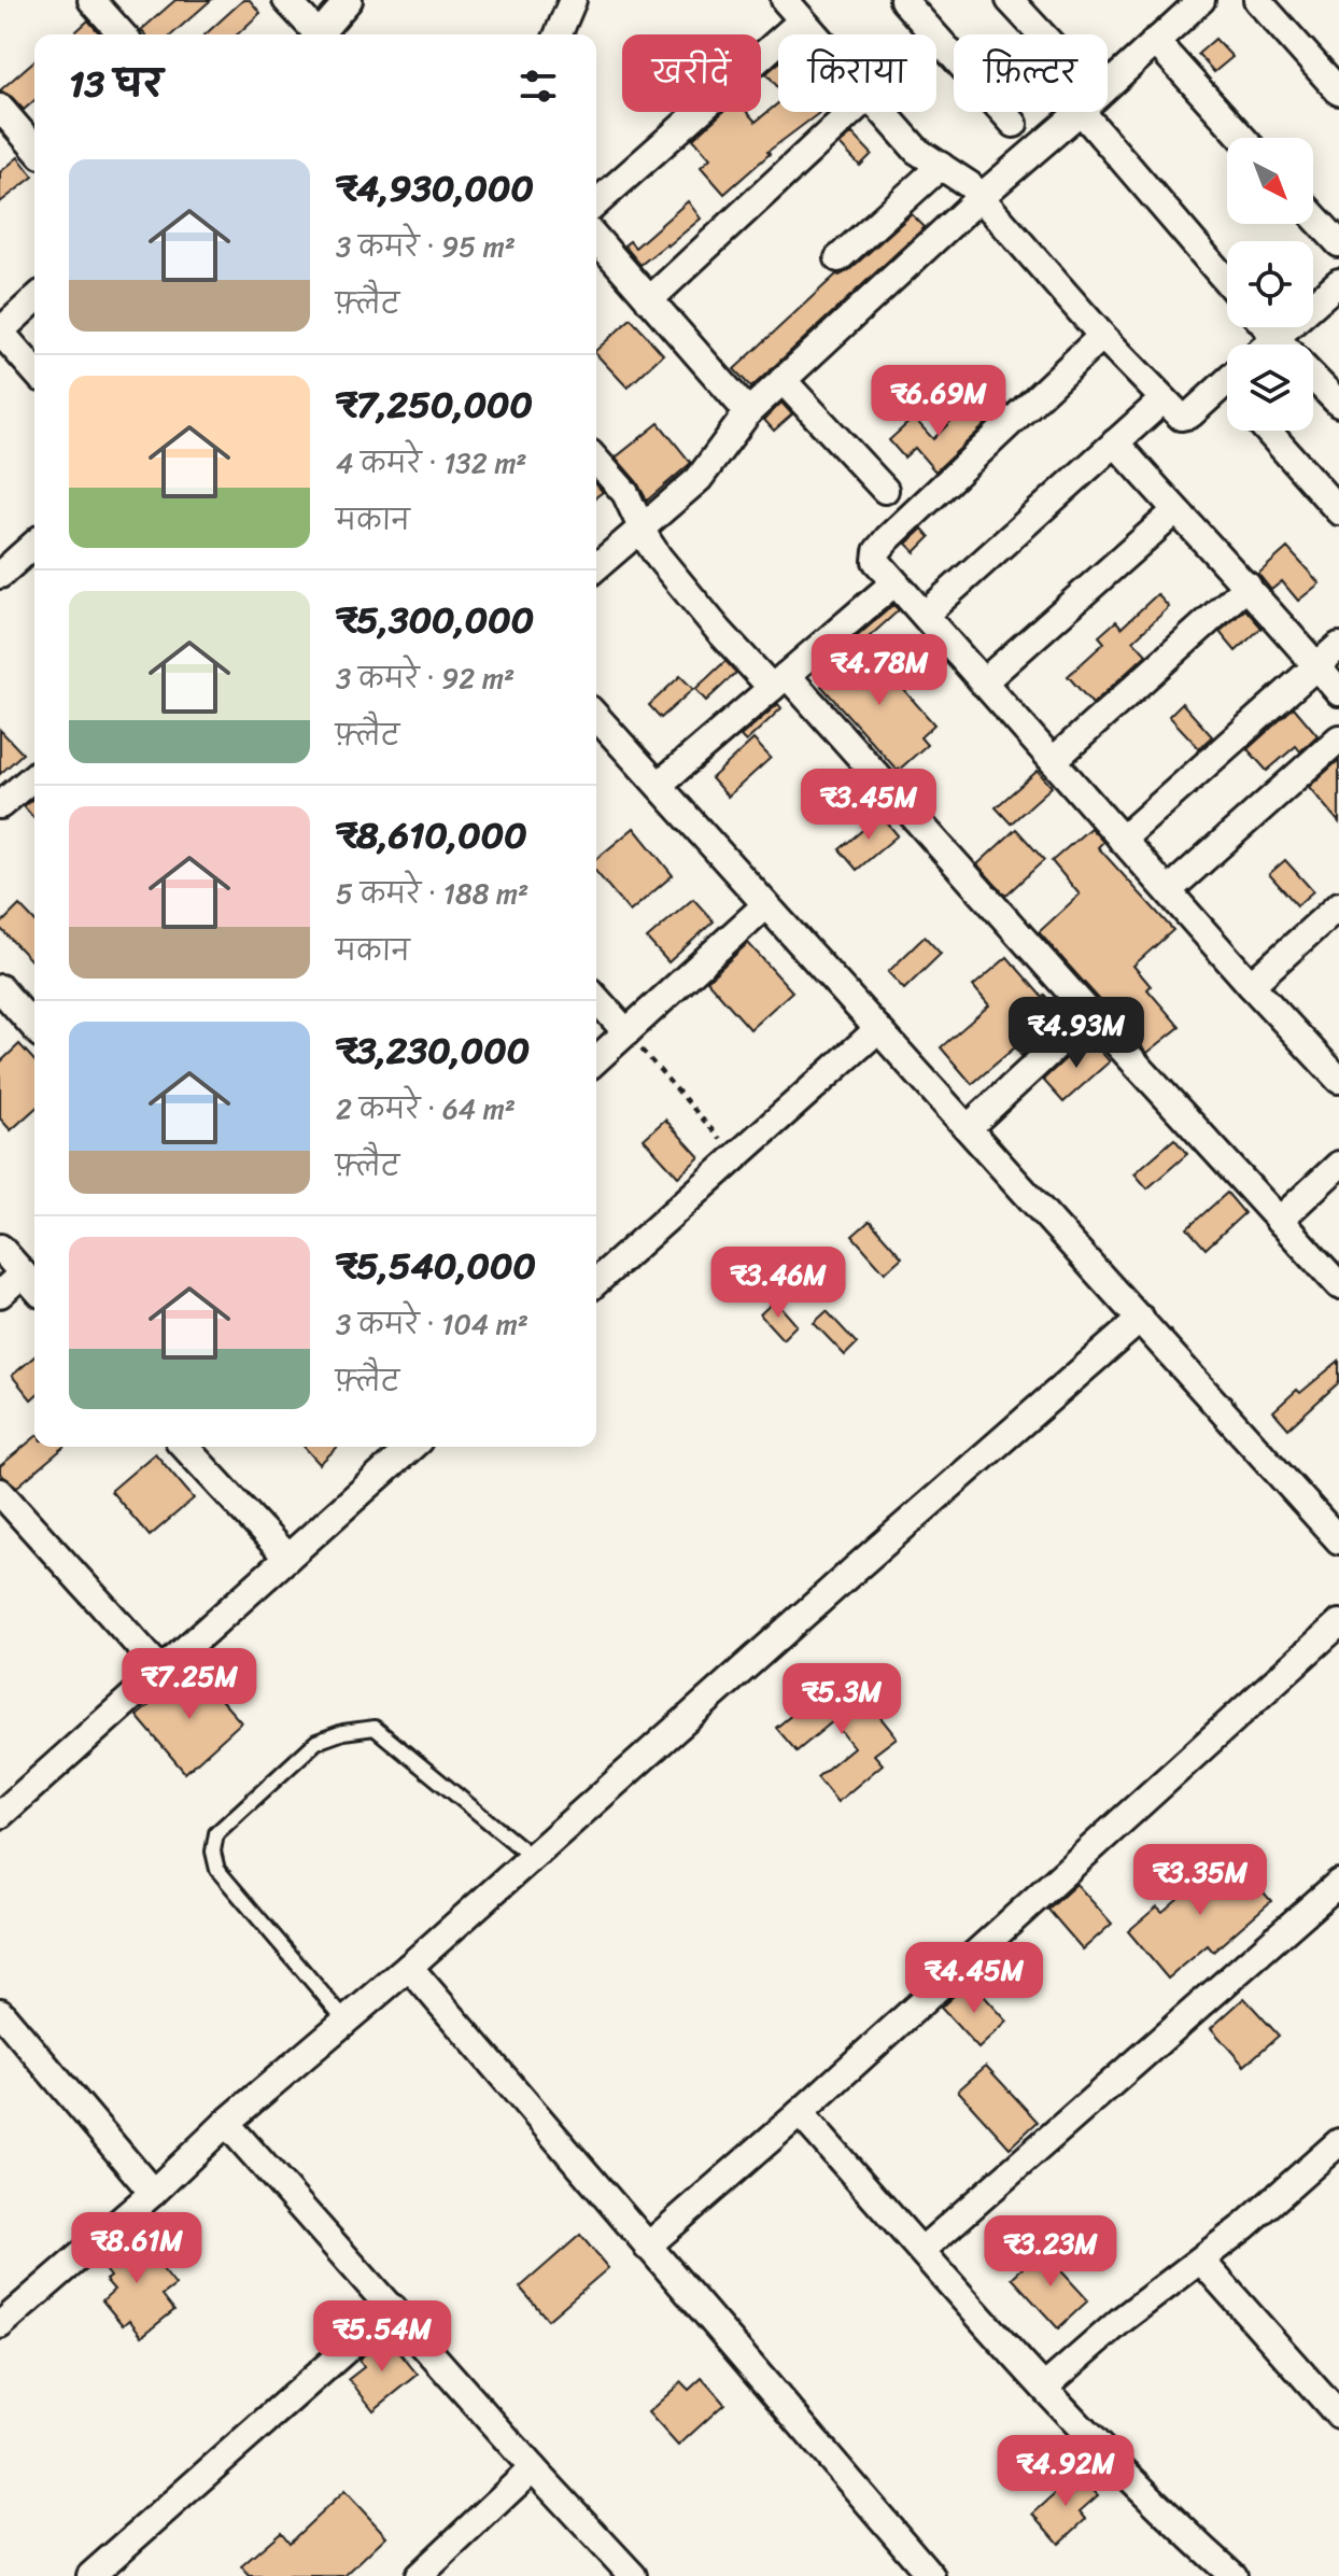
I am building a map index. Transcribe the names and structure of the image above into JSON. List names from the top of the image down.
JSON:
{
  "north": "bottom right",
  "page": {
    "chip": ["खरीदें", "किराया", "फ़िल्टर"],
    "heading": "13 घर",
    "list": [
      {
        "name": "₹4,930,000",
        "note": "3 कमरे · 95 m² · फ़्लैट"
      },
      {
        "name": "₹7,250,000",
        "note": "4 कमरे · 132 m² · मकान"
      },
      {
        "name": "₹5,300,000",
        "note": "3 कमरे · 92 m² · फ़्लैट"
      },
      {
        "name": "₹8,610,000",
        "note": "5 कमरे · 188 m² · मकान"
      },
      {
        "name": "₹3,230,000",
        "note": "2 कमरे · 64 m² · फ़्लैट"
      },
      {
        "name": "₹5,540,000",
        "note": "3 कमरे · 104 m² · फ़्लैट"
      }
    ],
    "price": [
      "₹6.69M",
      "₹4.78M",
      "₹3.45M",
      "₹4.93M",
      "₹3.46M",
      "₹7.25M",
      "₹5.3M",
      "₹3.35M",
      "₹4.45M",
      "₹8.61M",
      "₹3.23M",
      "₹5.54M",
      "₹4.92M"
    ]
  }
}
